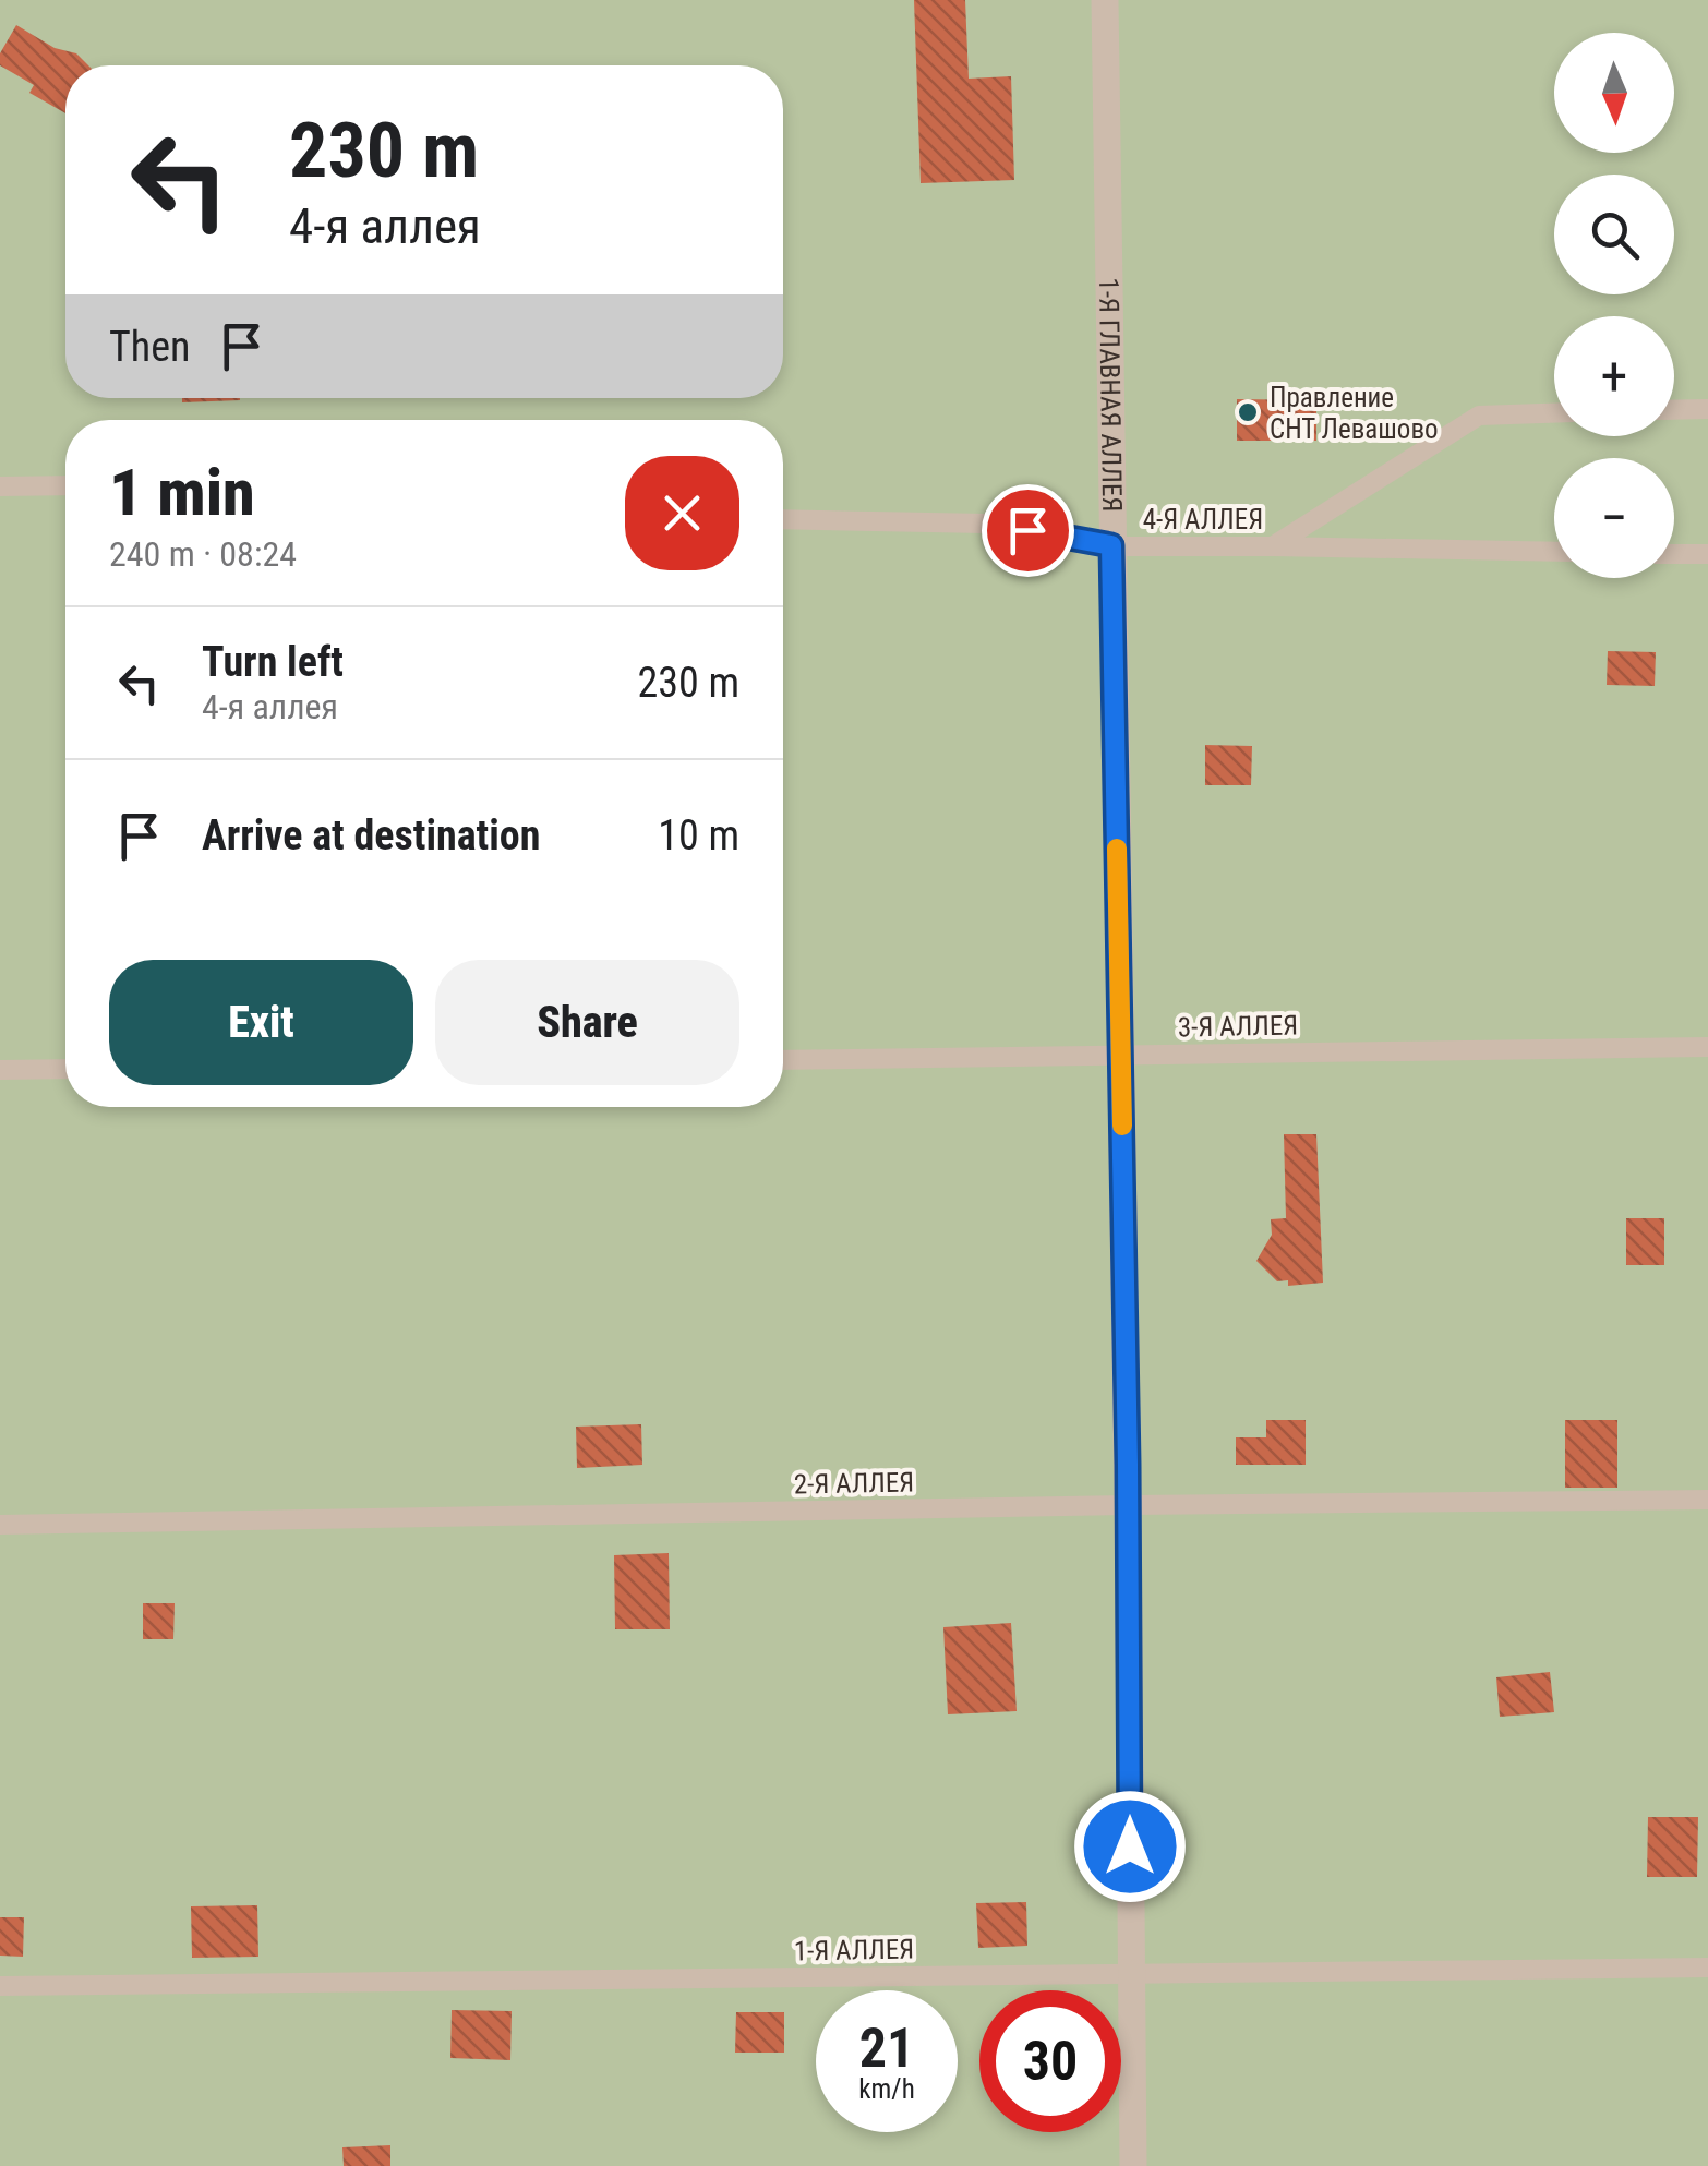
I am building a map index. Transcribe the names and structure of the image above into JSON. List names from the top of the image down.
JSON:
{
  "streets": {
    "street": ["1-Я ГЛАВНАЯ АЛЛЕЯ"],
    "lane": [
      "4-Я АЛЛЕЯ",
      "3-Я АЛЛЕЯ",
      "2-Я АЛЛЕЯ",
      "1-Я АЛЛЕЯ"
    ]
  },
  "crossings": [
    ["1-Я ГЛАВНАЯ АЛЛЕЯ", "4-Я АЛЛЕЯ"],
    ["1-Я ГЛАВНАЯ АЛЛЕЯ", "3-Я АЛЛЕЯ"],
    ["1-Я ГЛАВНАЯ АЛЛЕЯ", "2-Я АЛЛЕЯ"],
    ["1-Я ГЛАВНАЯ АЛЛЕЯ", "1-Я АЛЛЕЯ"]
  ],
  "places": ["Правление СНТ Левашово"],
  "north": "bottom",
  "page": {
    "map_buttons": ["+", "−"],
    "turn": ["230 m", "4-я аллея"],
    "then": "Then",
    "heading": ["1 min", "240 m · 08:24"],
    "list": [
      {
        "name": "Turn left",
        "note": "4-я аллея",
        "value": "230 m"
      },
      {
        "name": "Arrive at destination",
        "value": "10 m"
      }
    ],
    "buttons": ["Exit", "Share"],
    "speed": "21 km/h",
    "limit": "30"
  }
}
